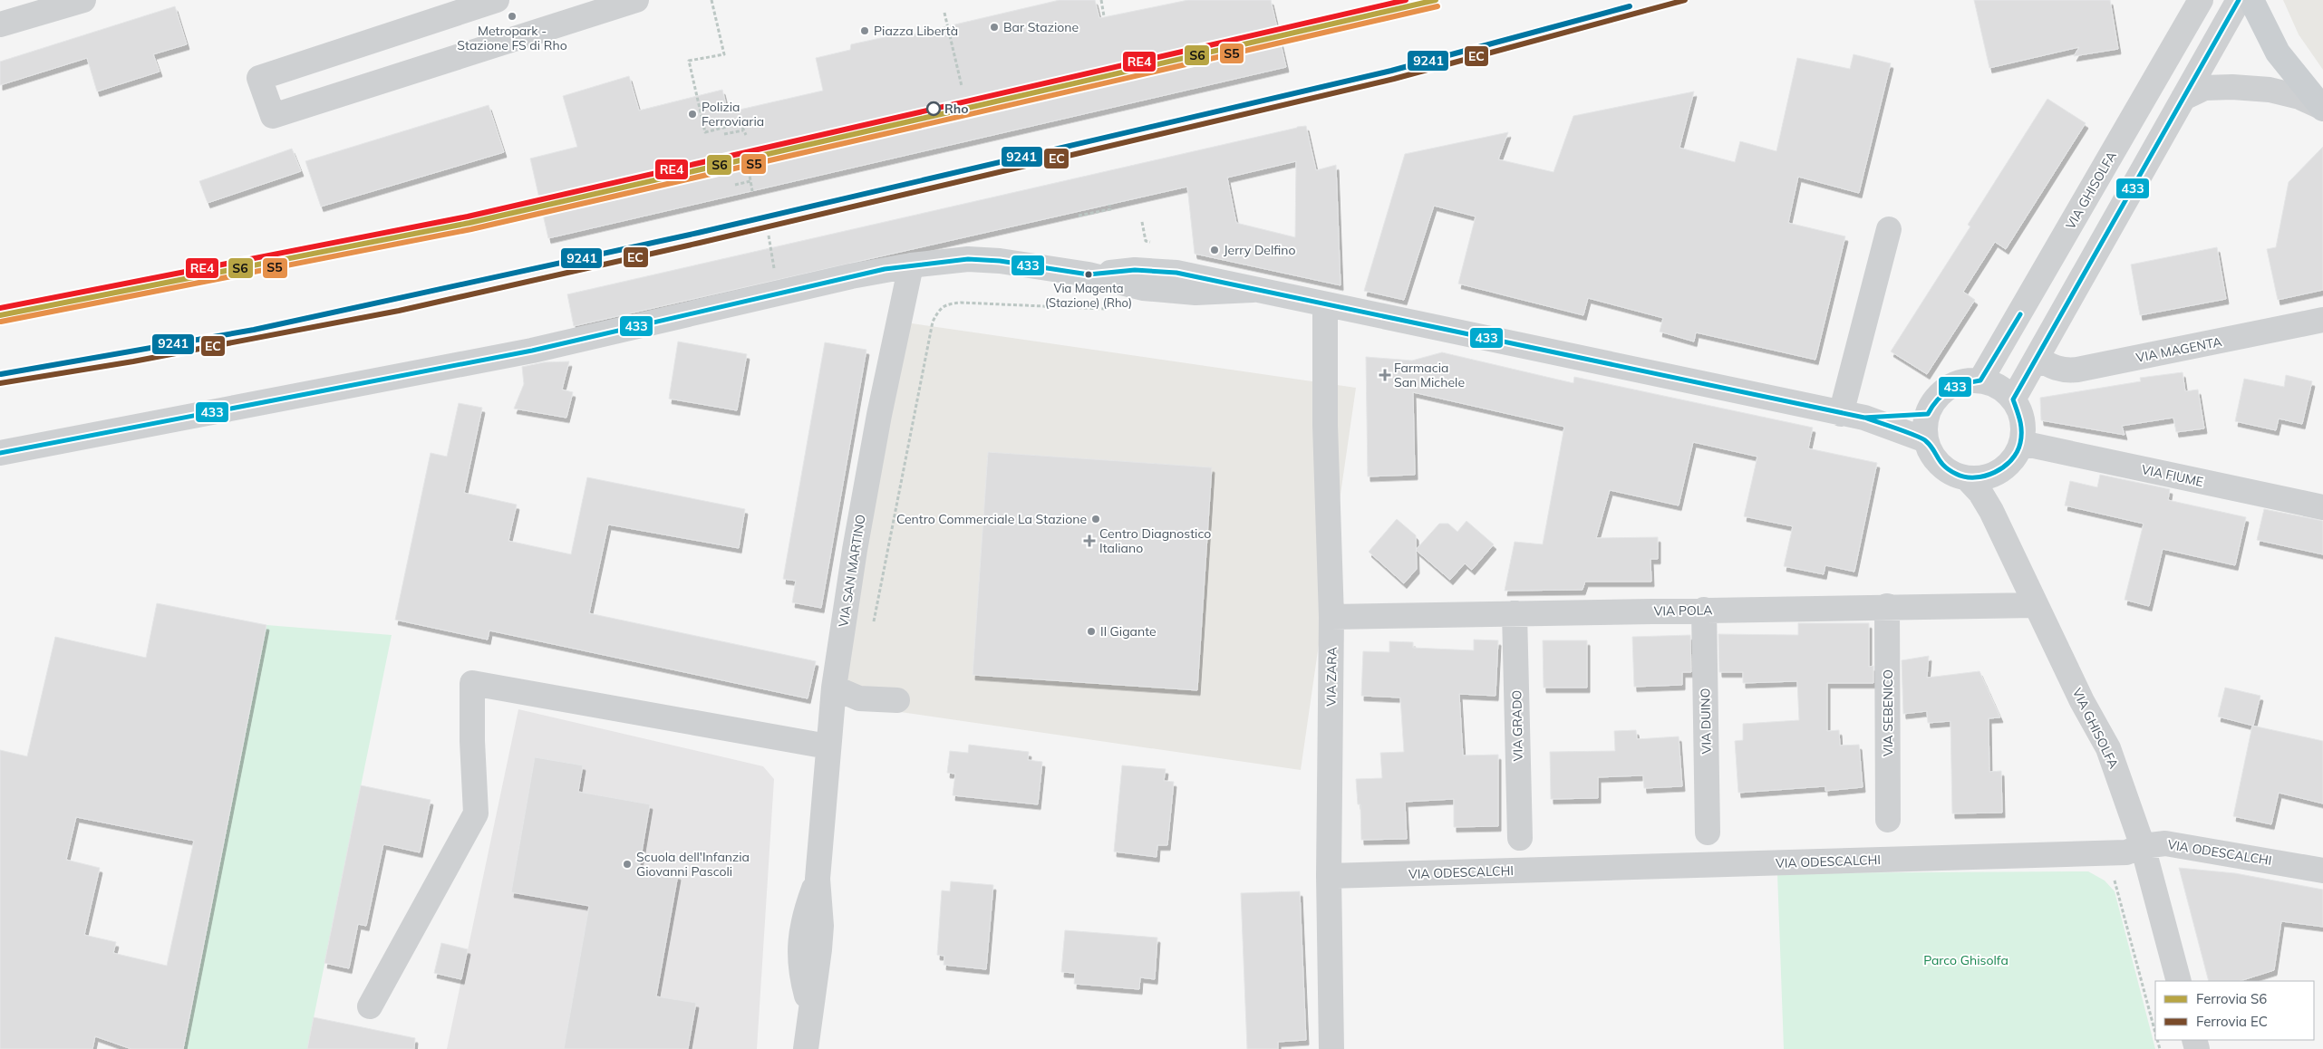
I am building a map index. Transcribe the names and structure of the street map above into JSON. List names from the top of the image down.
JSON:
{
  "streets": {
    "street": [
      "VIA GHISOLFA",
      "VIA MAGENTA",
      "VIA FIUME",
      "VIA SAN MARTINO",
      "VIA POLA",
      "VIA ZARA",
      "VIA SEBENICO",
      "VIA DUINO",
      "VIA GRADO",
      "VIA ODESCALCHI"
    ]
  },
  "crossings": [
    ["VIA GHISOLFA", "VIA FIUME"],
    ["VIA GHISOLFA", "VIA POLA"],
    ["VIA GHISOLFA", "VIA ODESCALCHI"],
    ["VIA POLA", "VIA ZARA"],
    ["VIA POLA", "VIA SEBENICO"],
    ["VIA POLA", "VIA DUINO"],
    ["VIA POLA", "VIA GRADO"],
    ["VIA ZARA", "VIA ODESCALCHI"]
  ],
  "parks": ["Parco Ghisolfa"],
  "places": {
    "other": [
      "Metropark - Stazione FS di Rho",
      "Bar Stazione",
      "Piazza Libertà",
      "Rho",
      "Polizia Ferroviaria",
      "Jerry Delfino",
      "Via Magenta (Stazione) (Rho)",
      "Centro Commerciale La Stazione",
      "Il Gigante",
      "Scuola dell'Infanzia Giovanni Pascoli"
    ],
    "health": ["Farmacia San Michele", "Centro Diagnostico Italiano"]
  },
  "lines": [
    "rail line S6",
    "rail line EC",
    "transit line RE4",
    "transit line 433",
    "transit line 9241",
    "transit line S5"
  ],
  "legend": ["Ferrovia S6", "Ferrovia EC"]
}
